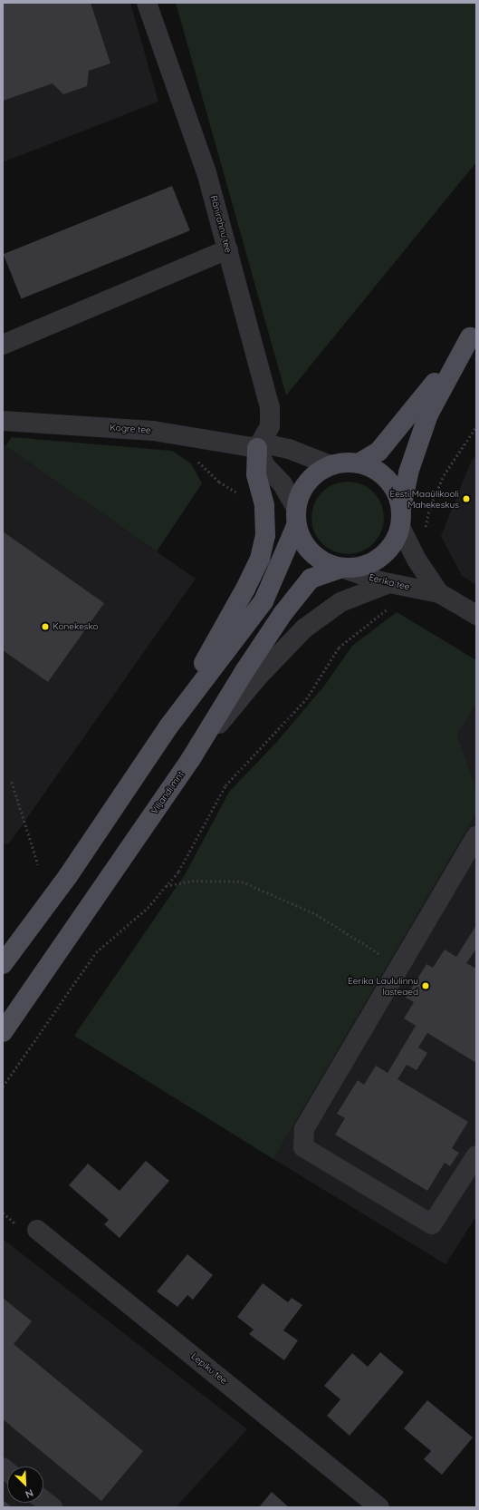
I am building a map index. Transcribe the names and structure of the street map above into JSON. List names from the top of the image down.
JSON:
{
  "streets": {
    "main road": ["Viljandi mnt"],
    "street": [
      "Ränirahnu tee",
      "Kogre tee",
      "Eerika tee",
      "Lepiku tee"
    ]
  },
  "crossings": [
    ["Ränirahnu tee", "Kogre tee"],
    ["Kogre tee", "Eerika tee"],
    ["Kogre tee", "Viljandi mnt"],
    ["Eerika tee", "Viljandi mnt"]
  ],
  "places": ["Eesti Maaülikooli Mahekeskus", "Konekesko", "Eerika Laululinnu lasteaed"],
  "north": "bottom right"
}
